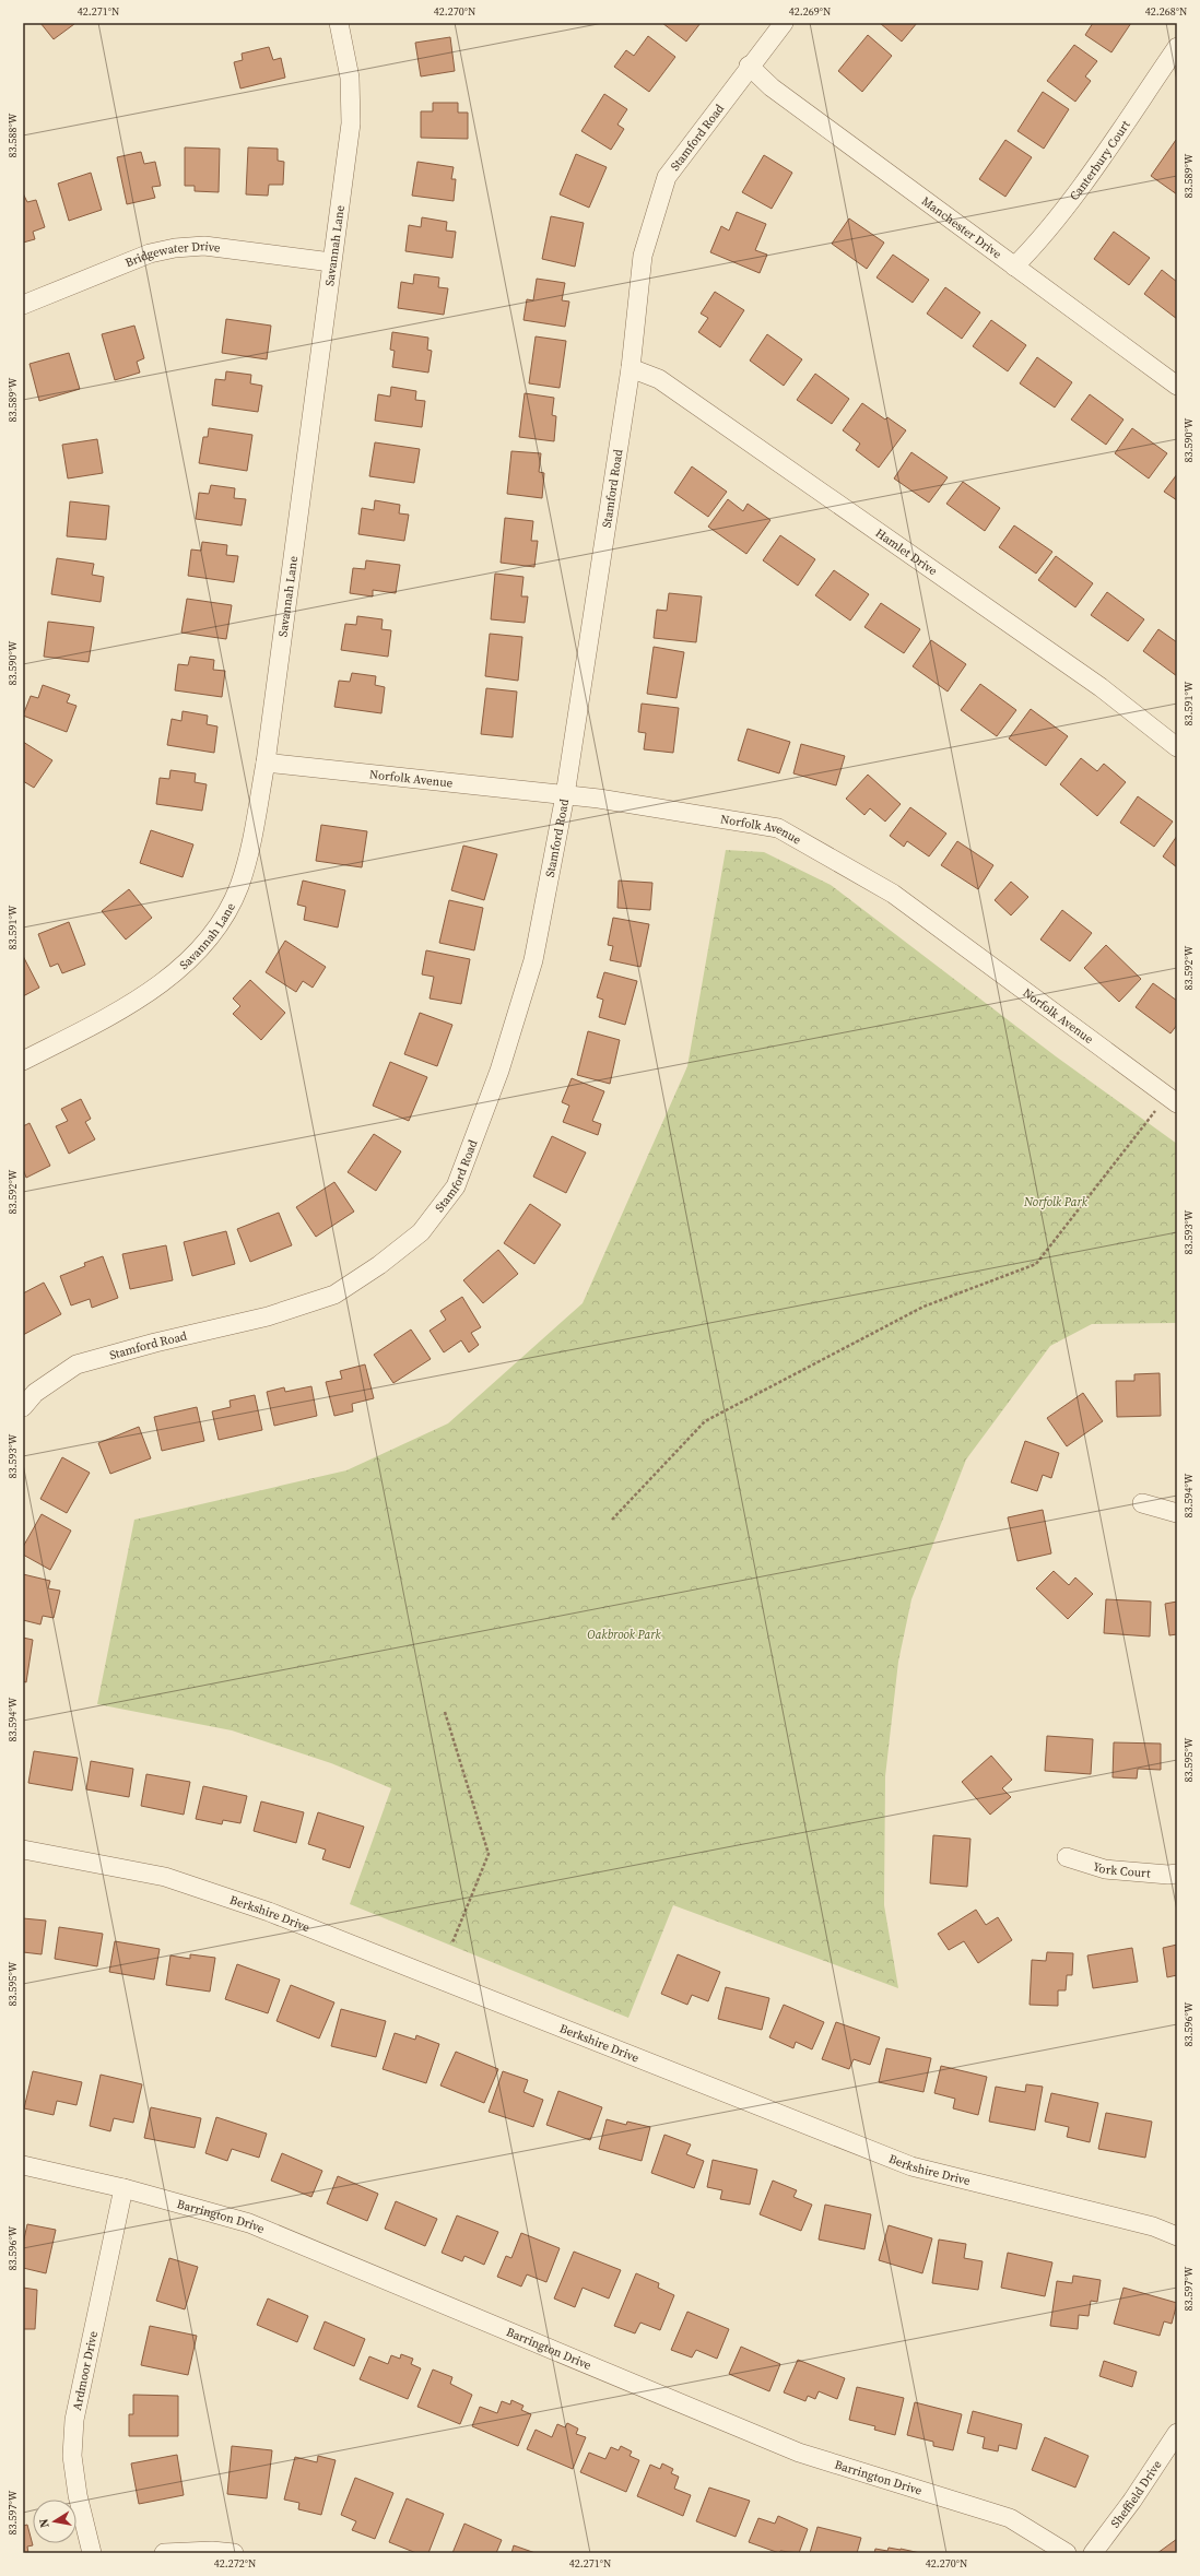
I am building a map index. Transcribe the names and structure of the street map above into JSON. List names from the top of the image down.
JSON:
{
  "streets": {
    "street": [
      "Stamford Road",
      "Canterbury Court",
      "Manchester Drive",
      "Savannah Lane",
      "Bridgewater Drive",
      "Hamlet Drive",
      "Norfolk Avenue",
      "York Court",
      "Berkshire Drive",
      "Barrington Drive",
      "Ardmoor Drive",
      "Sheffield Drive"
    ]
  },
  "crossings": [
    ["Stamford Road", "Manchester Drive"],
    ["Stamford Road", "Hamlet Drive"],
    ["Stamford Road", "Norfolk Avenue"],
    ["Canterbury Court", "Manchester Drive"],
    ["Savannah Lane", "Bridgewater Drive"],
    ["Savannah Lane", "Norfolk Avenue"],
    ["Barrington Drive", "Ardmoor Drive"]
  ],
  "parks": ["Norfolk Park", "Oakbrook Park"],
  "north": "left",
  "coordinates": [
    "42.271°N",
    "42.270°N",
    "42.269°N",
    "42.268°N",
    "83.588°W",
    "83.589°W",
    "83.590°W",
    "83.591°W",
    "83.592°W",
    "83.593°W",
    "83.594°W",
    "83.595°W",
    "83.596°W",
    "83.597°W",
    "42.272°N"
  ]
}
